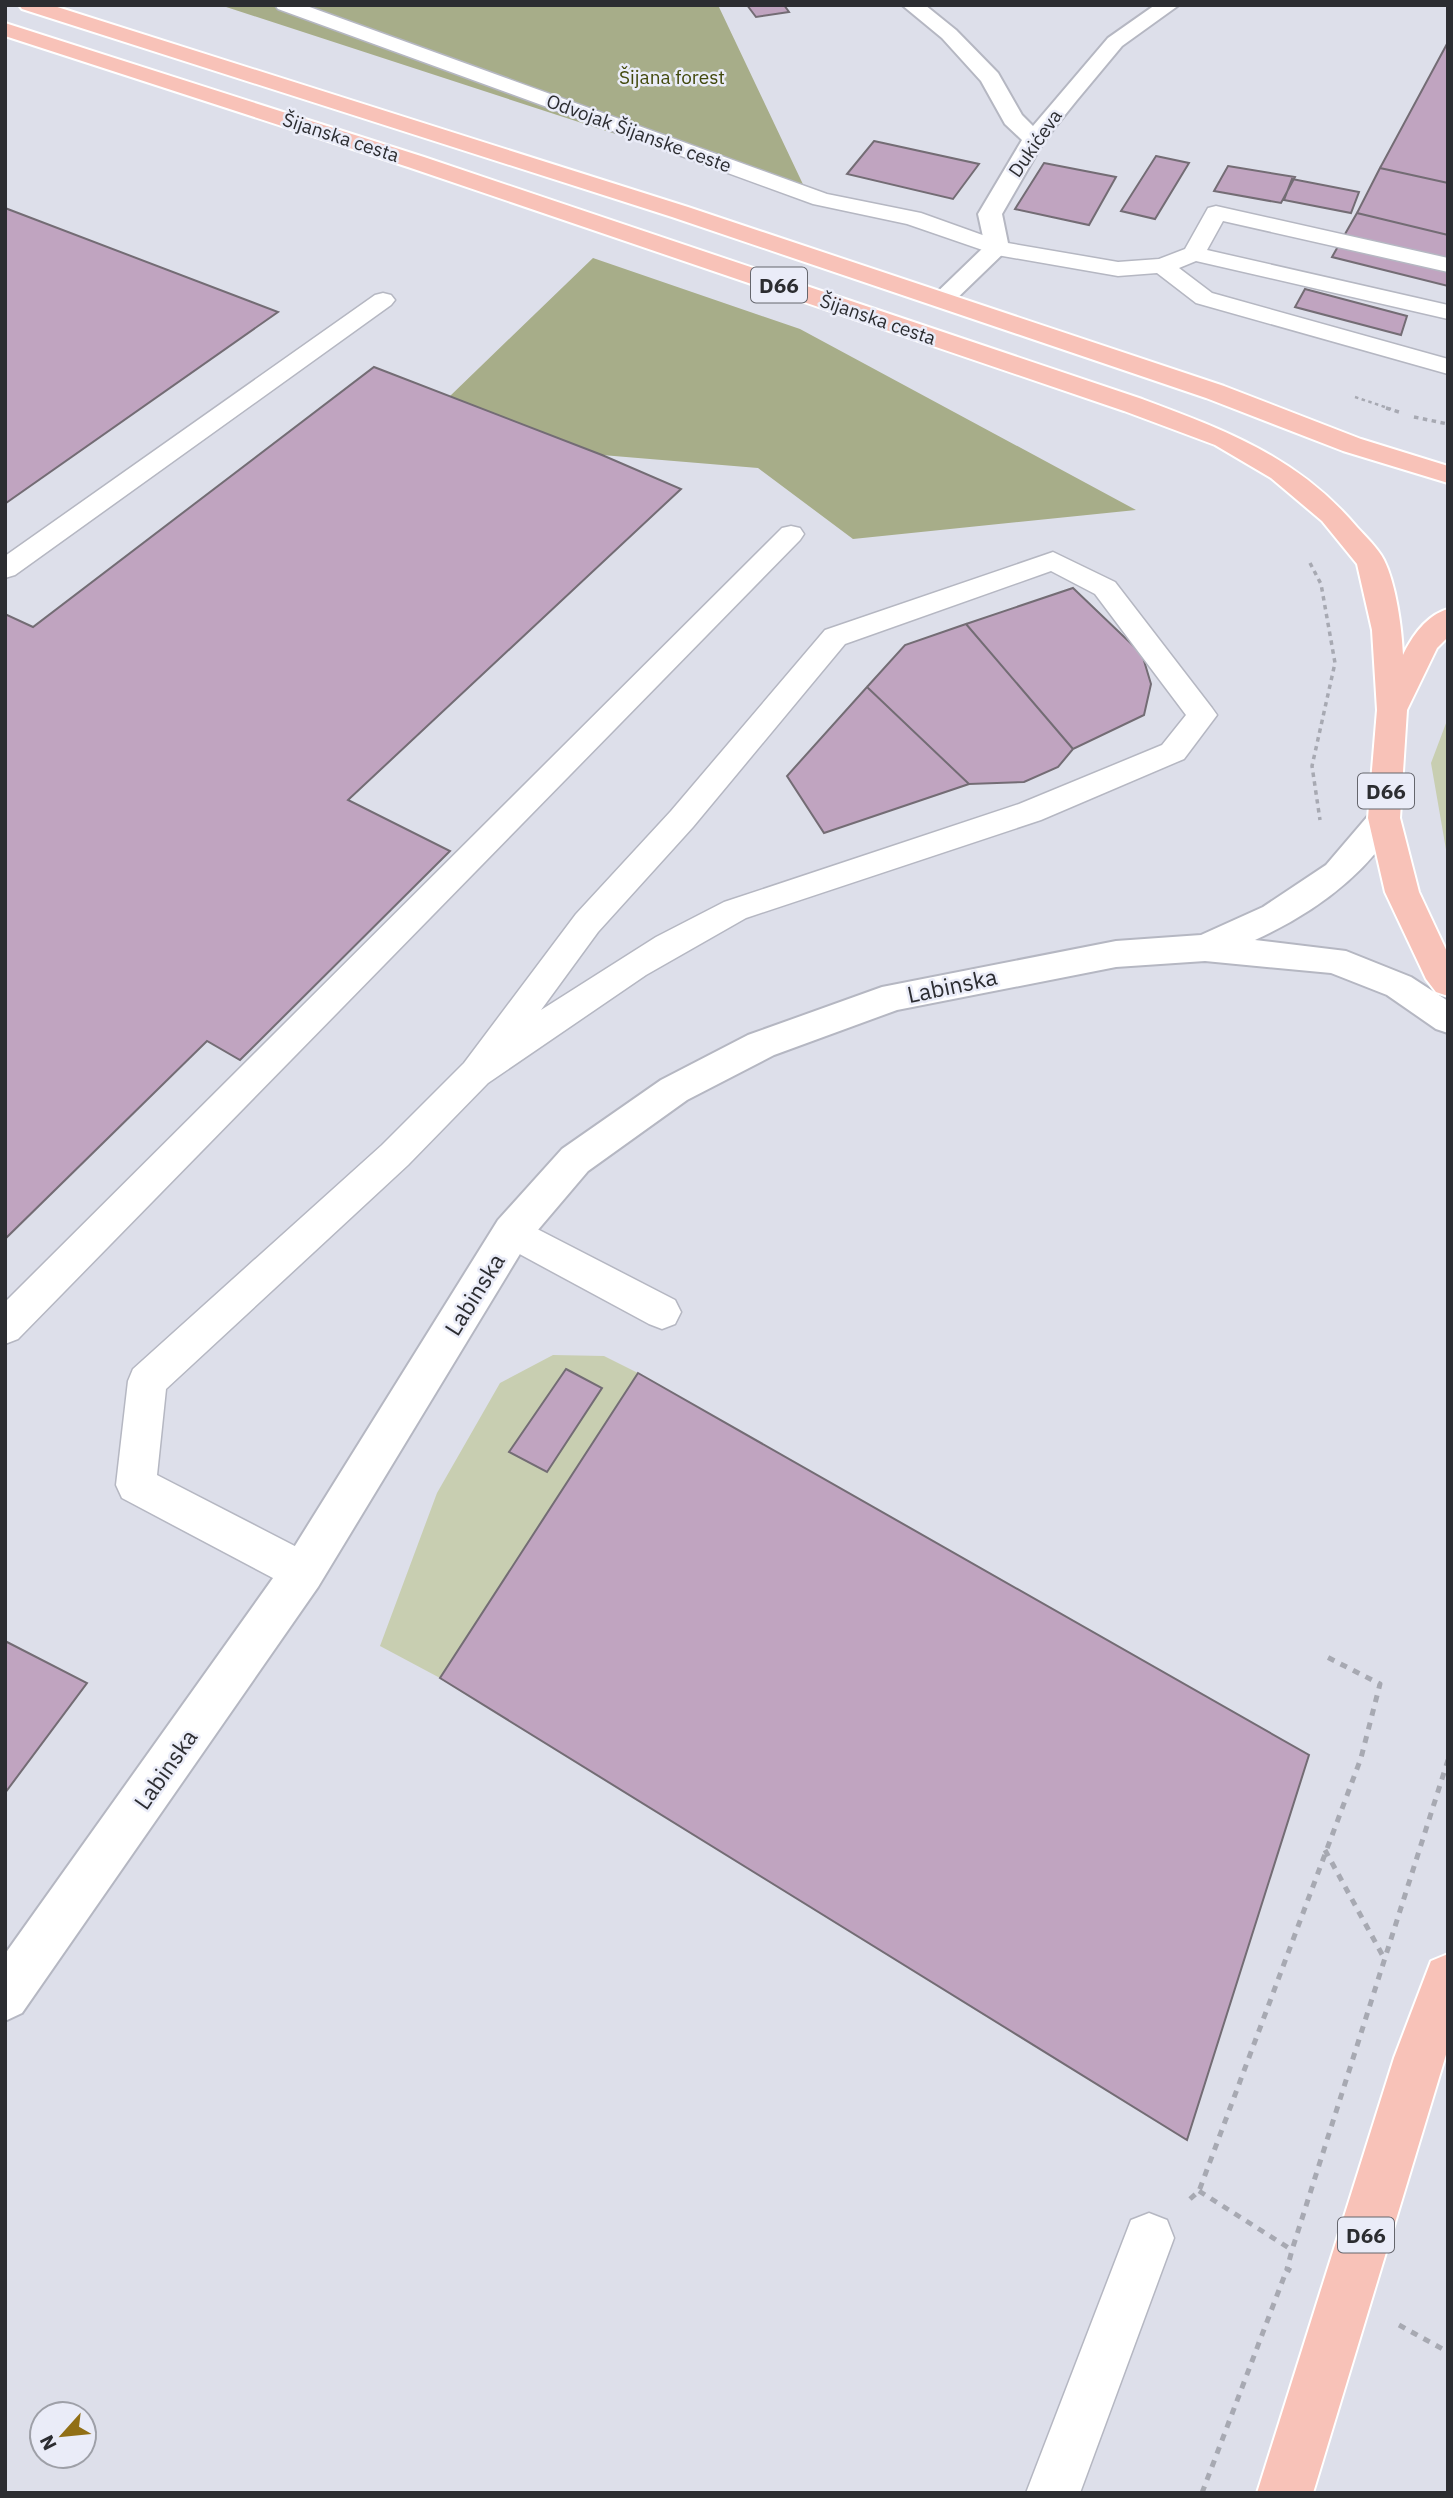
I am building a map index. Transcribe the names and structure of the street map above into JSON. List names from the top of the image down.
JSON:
{
  "streets": {
    "main road": ["Šijanska cesta", "D66"],
    "street": ["Dukićeva", "Labinska"],
    "lane": ["Odvojak Šijanske ceste"]
  },
  "crossings": [
    ["Odvojak Šijanske ceste", "Dukićeva"],
    ["Šijanska cesta", "D66"],
    ["D66", "Labinska"]
  ],
  "parks": ["Šijana forest"],
  "north": "bottom left"
}
